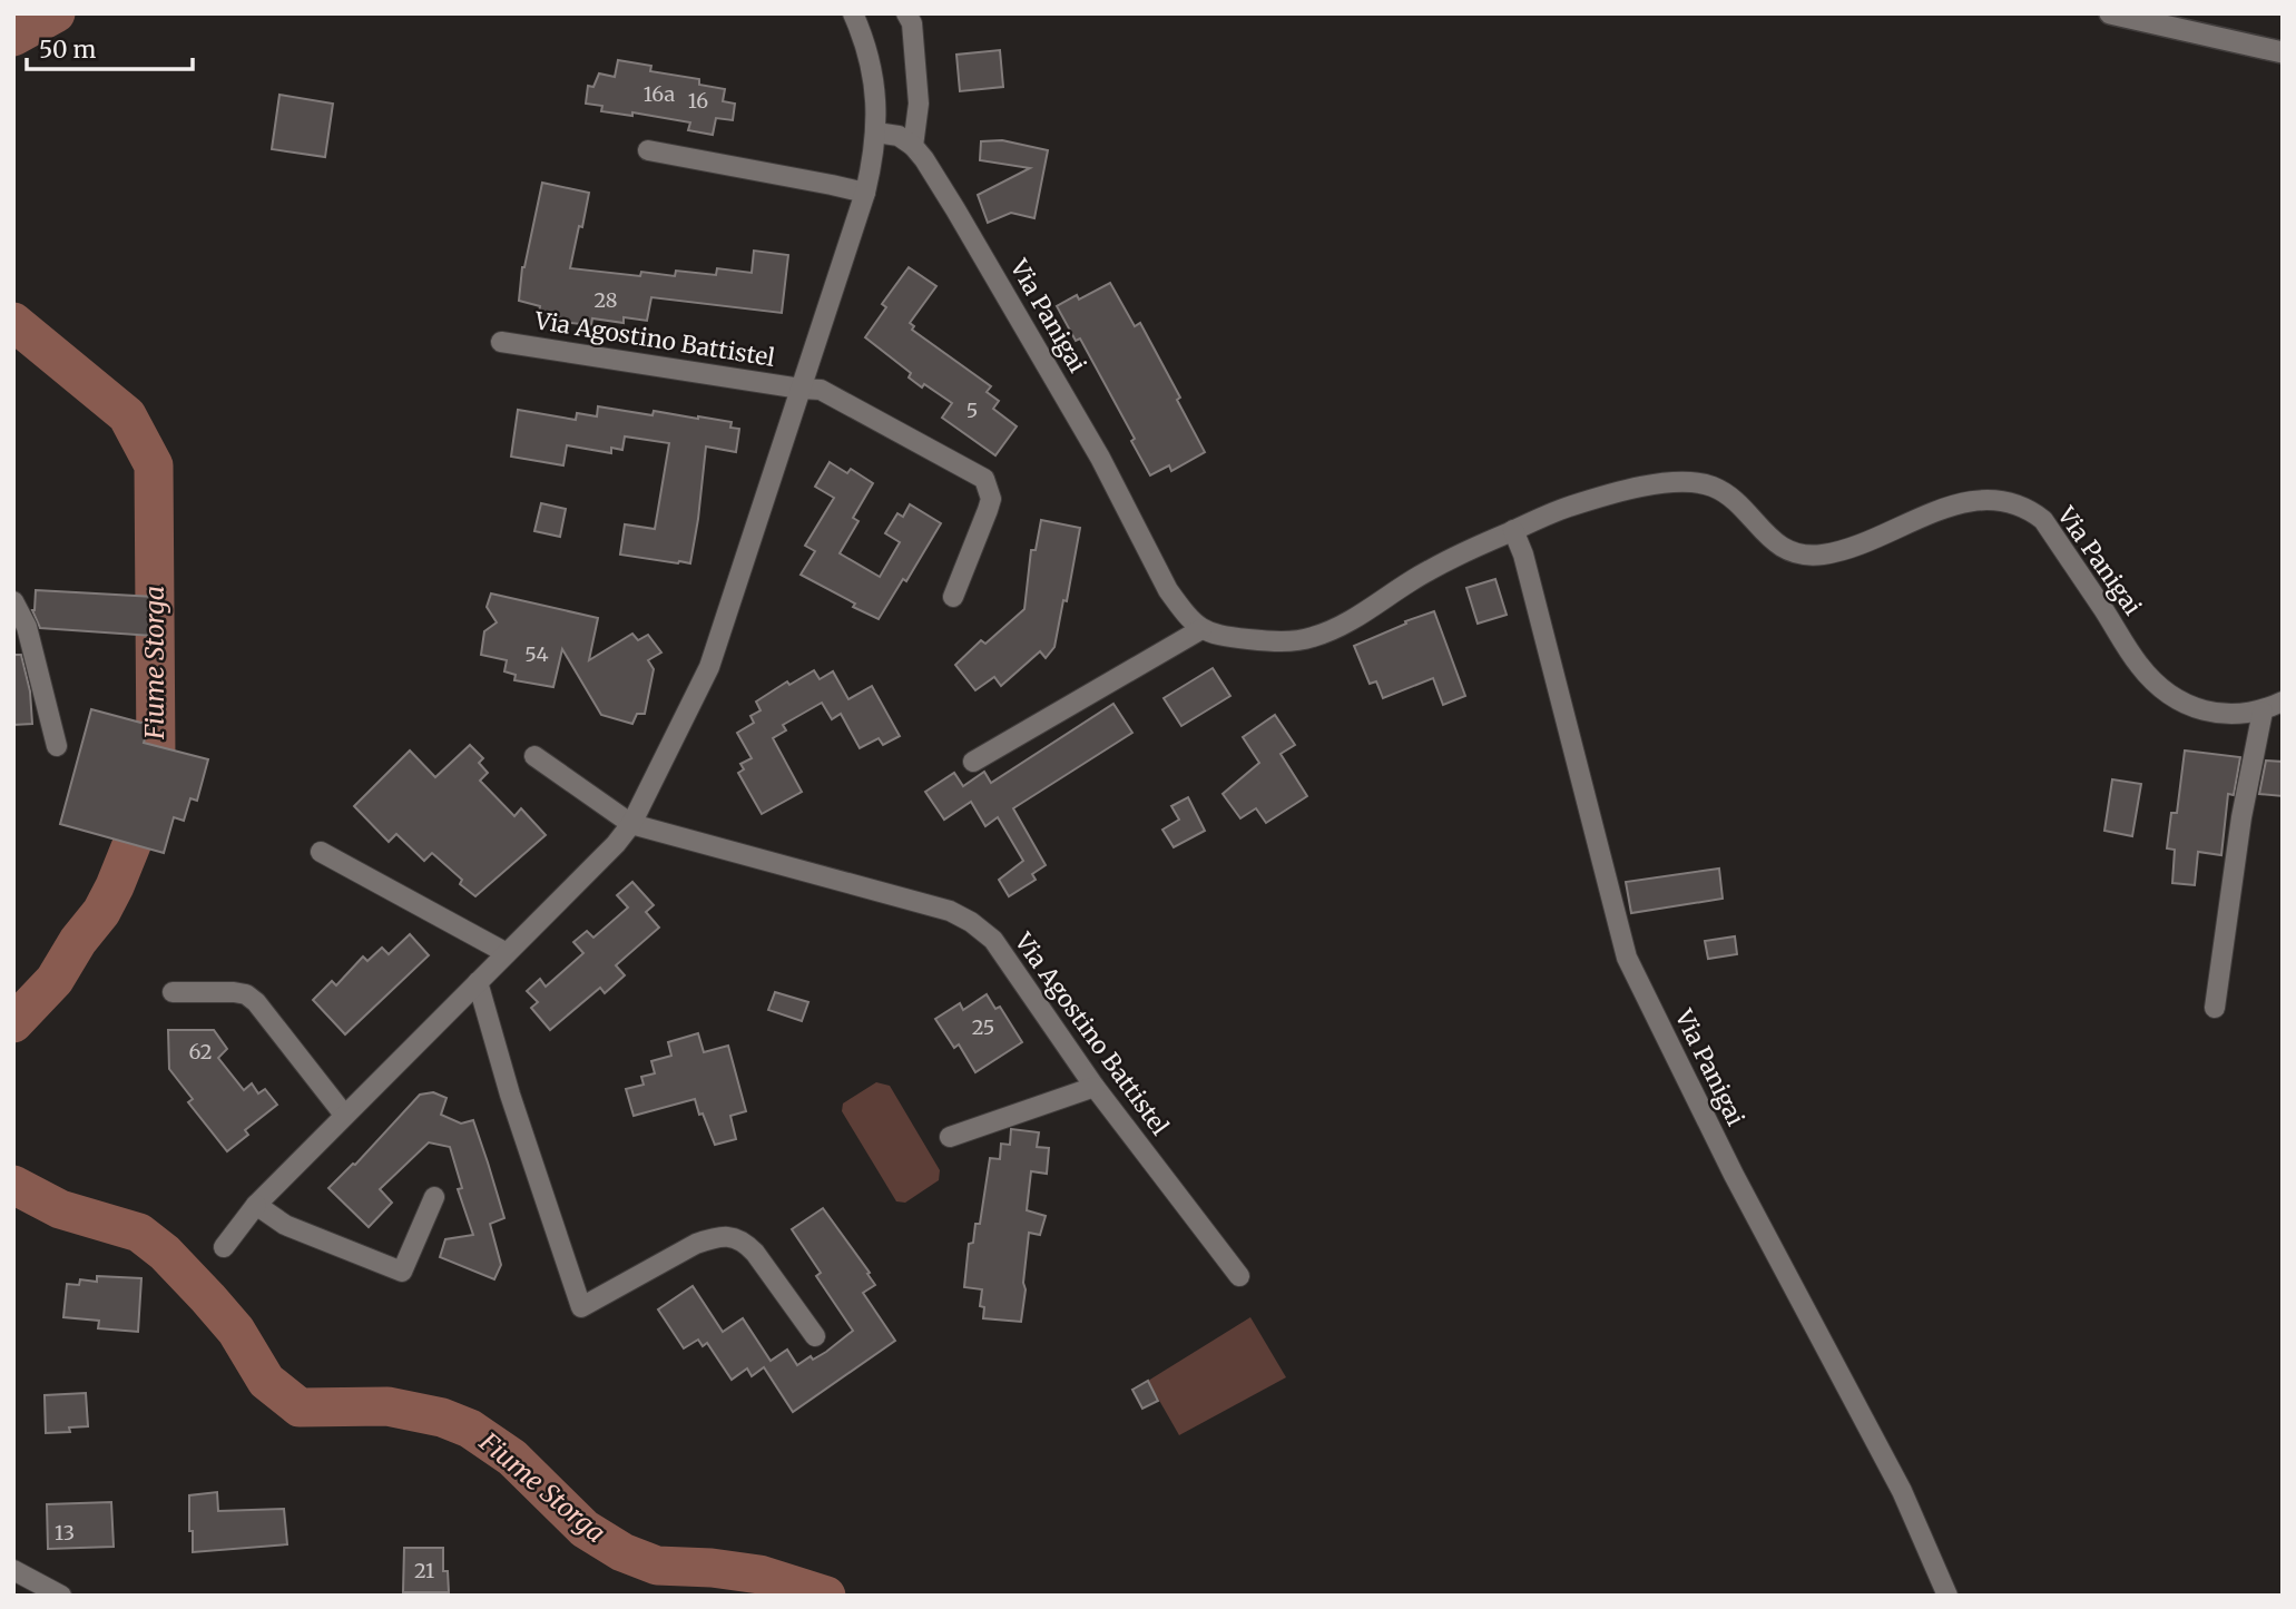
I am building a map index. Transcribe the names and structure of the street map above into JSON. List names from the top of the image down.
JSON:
{
  "streets": {
    "street": ["Via Panigai", "Via Agostino Battistel"]
  },
  "water": ["Fiume Storga"],
  "house_numbers": [
    "16a",
    "16",
    "28",
    "5",
    "54",
    "25",
    "62",
    "13",
    "21"
  ],
  "scale_bar": "50 m"
}
